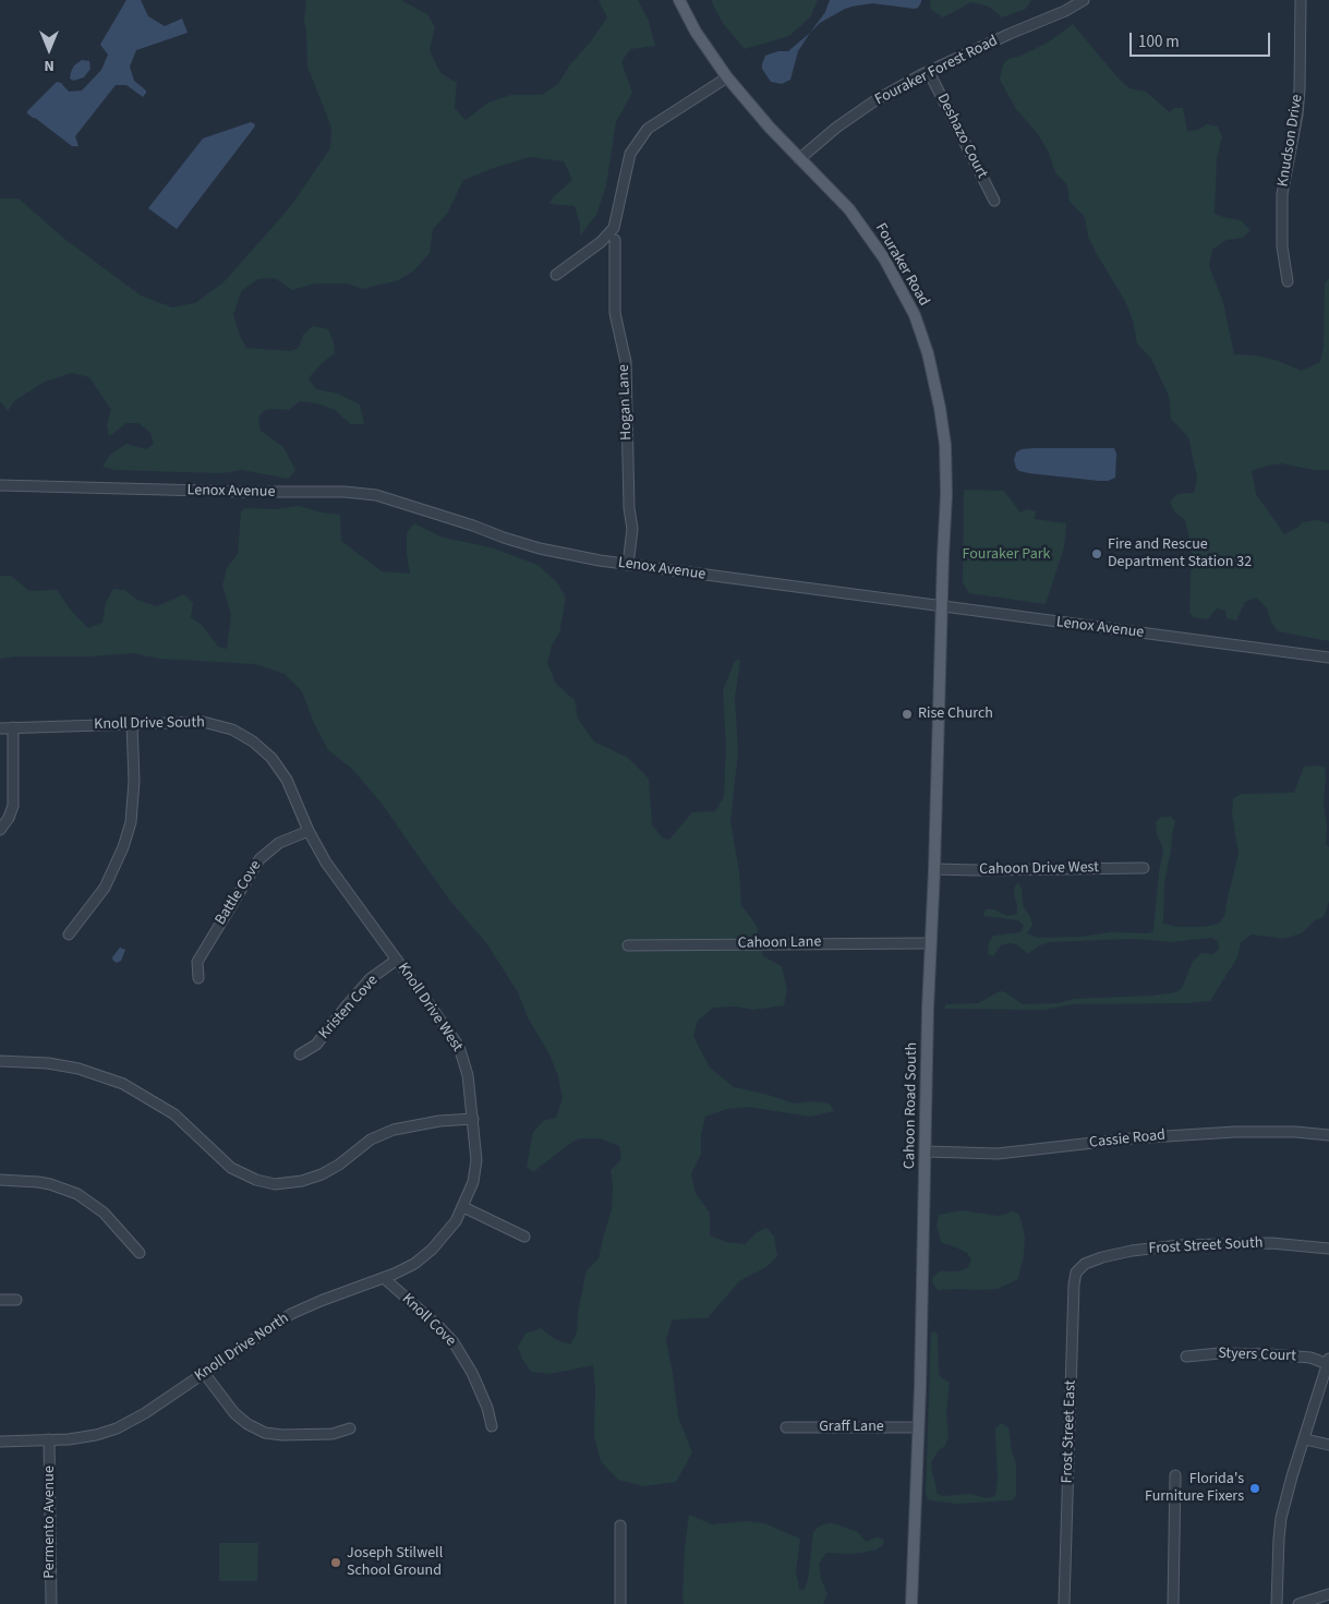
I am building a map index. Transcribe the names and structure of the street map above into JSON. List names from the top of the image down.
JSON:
{
  "streets": {
    "main road": ["Fouraker Road", "Cahoon Road South"],
    "street": [
      "Fouraker Forest Road",
      "Deshazo Court",
      "Knudson Drive",
      "Hogan Lane",
      "Lenox Avenue",
      "Knoll Drive South",
      "Cahoon Drive West",
      "Battle Cove",
      "Cahoon Lane",
      "Kristen Cove",
      "Knoll Drive West",
      "Cassie Road",
      "Frost Street South",
      "Knoll Cove",
      "Knoll Drive North",
      "Styers Court",
      "Graff Lane",
      "Frost Street East",
      "Permento Avenue"
    ]
  },
  "crossings": [
    ["Fouraker Forest Road", "Deshazo Court"],
    ["Fouraker Forest Road", "Fouraker Road"],
    ["Fouraker Road", "Lenox Avenue"],
    ["Fouraker Road", "Cahoon Road South"],
    ["Hogan Lane", "Lenox Avenue"],
    ["Lenox Avenue", "Cahoon Road South"],
    ["Knoll Drive South", "Battle Cove"],
    ["Knoll Drive South", "Knoll Drive West"],
    ["Cahoon Drive West", "Cahoon Road South"],
    ["Battle Cove", "Knoll Drive West"],
    ["Cahoon Lane", "Cahoon Road South"],
    ["Kristen Cove", "Knoll Drive West"],
    ["Knoll Drive West", "Knoll Drive North"],
    ["Cahoon Road South", "Cassie Road"],
    ["Cahoon Road South", "Graff Lane"],
    ["Frost Street South", "Frost Street East"],
    ["Knoll Cove", "Knoll Drive North"],
    ["Knoll Drive North", "Permento Avenue"]
  ],
  "parks": ["Fouraker Park"],
  "places": [
    "Fire and Rescue Department Station 32",
    "Rise Church",
    "Florida's Furniture Fixers",
    "Joseph Stilwell School Ground"
  ],
  "scale_bar": "100 m",
  "north": "bottom"
}
